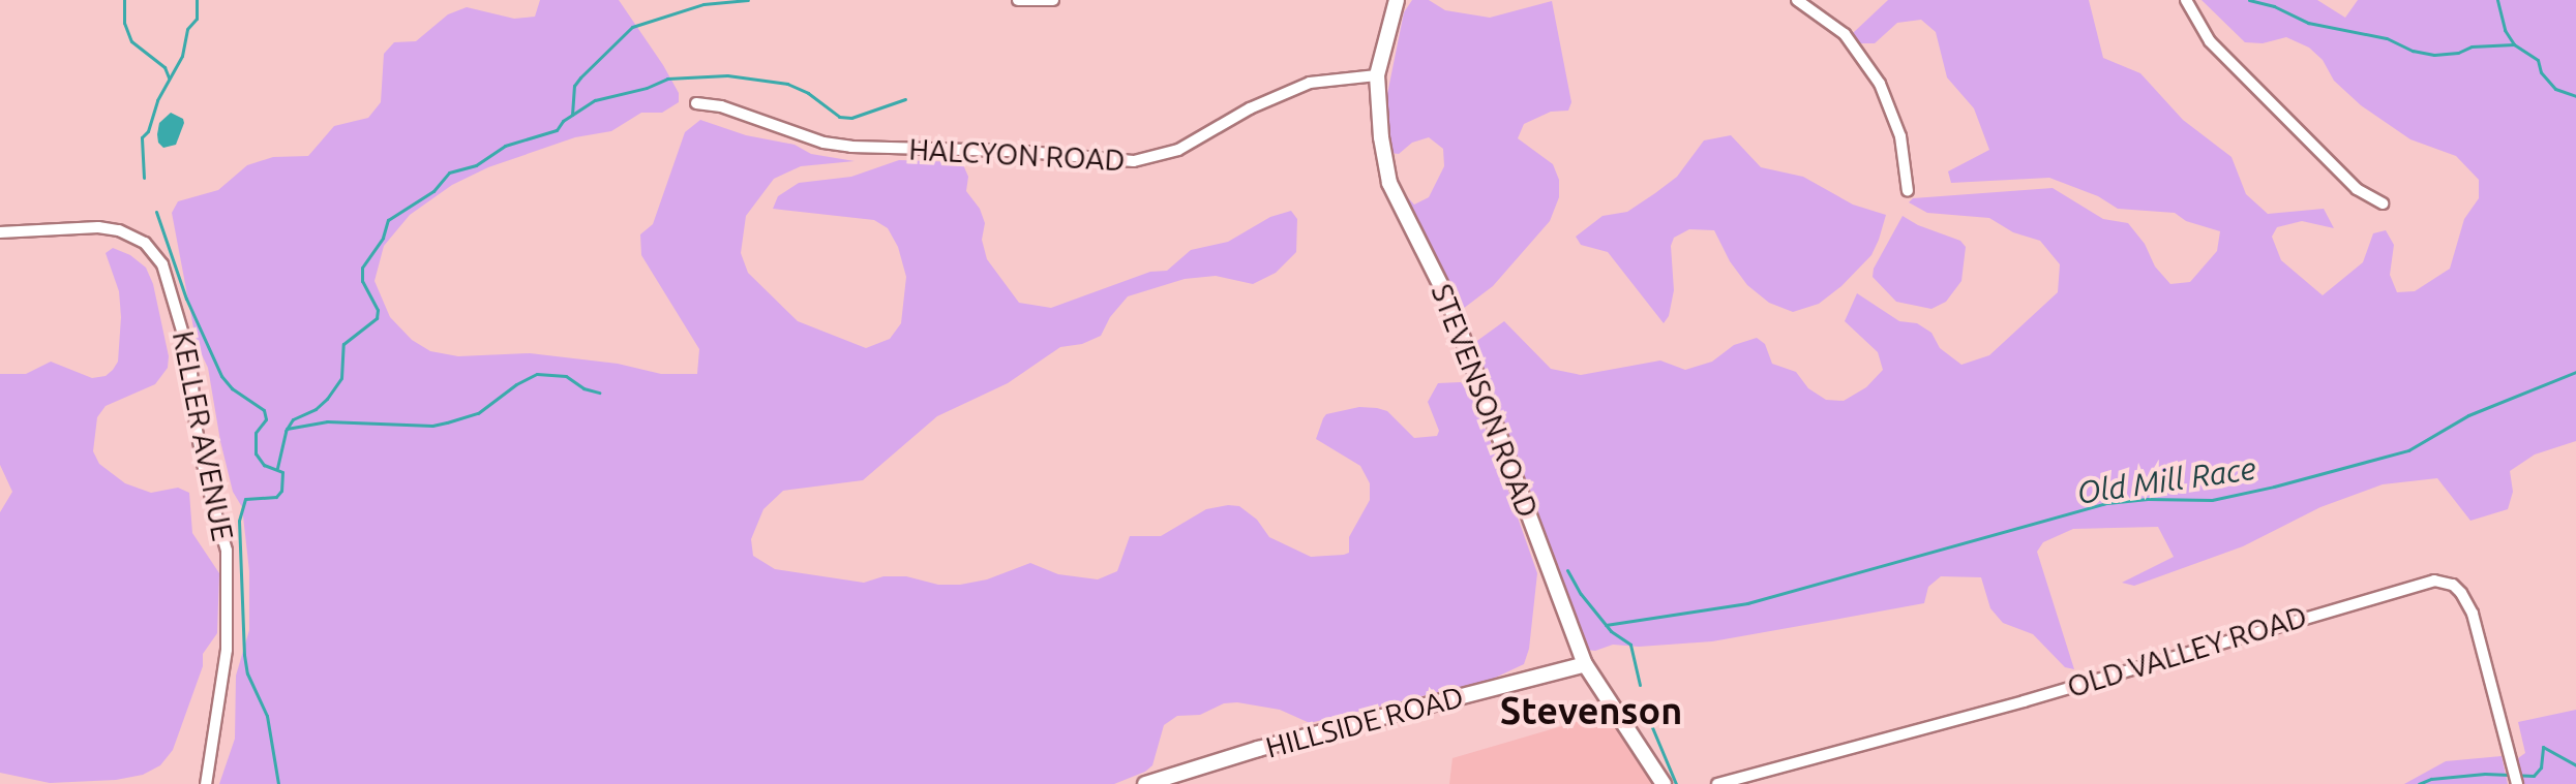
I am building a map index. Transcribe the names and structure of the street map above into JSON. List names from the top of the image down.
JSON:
{
  "streets": {
    "street": [
      "HALCYON ROAD",
      "STEVENSON ROAD",
      "KELLER AVENUE",
      "OLD VALLEY ROAD",
      "HILLSIDE ROAD"
    ]
  },
  "crossings": [
    ["HALCYON ROAD", "STEVENSON ROAD"],
    ["STEVENSON ROAD", "HILLSIDE ROAD"]
  ],
  "districts": ["Stevenson"],
  "water": ["Old Mill Race"]
}
